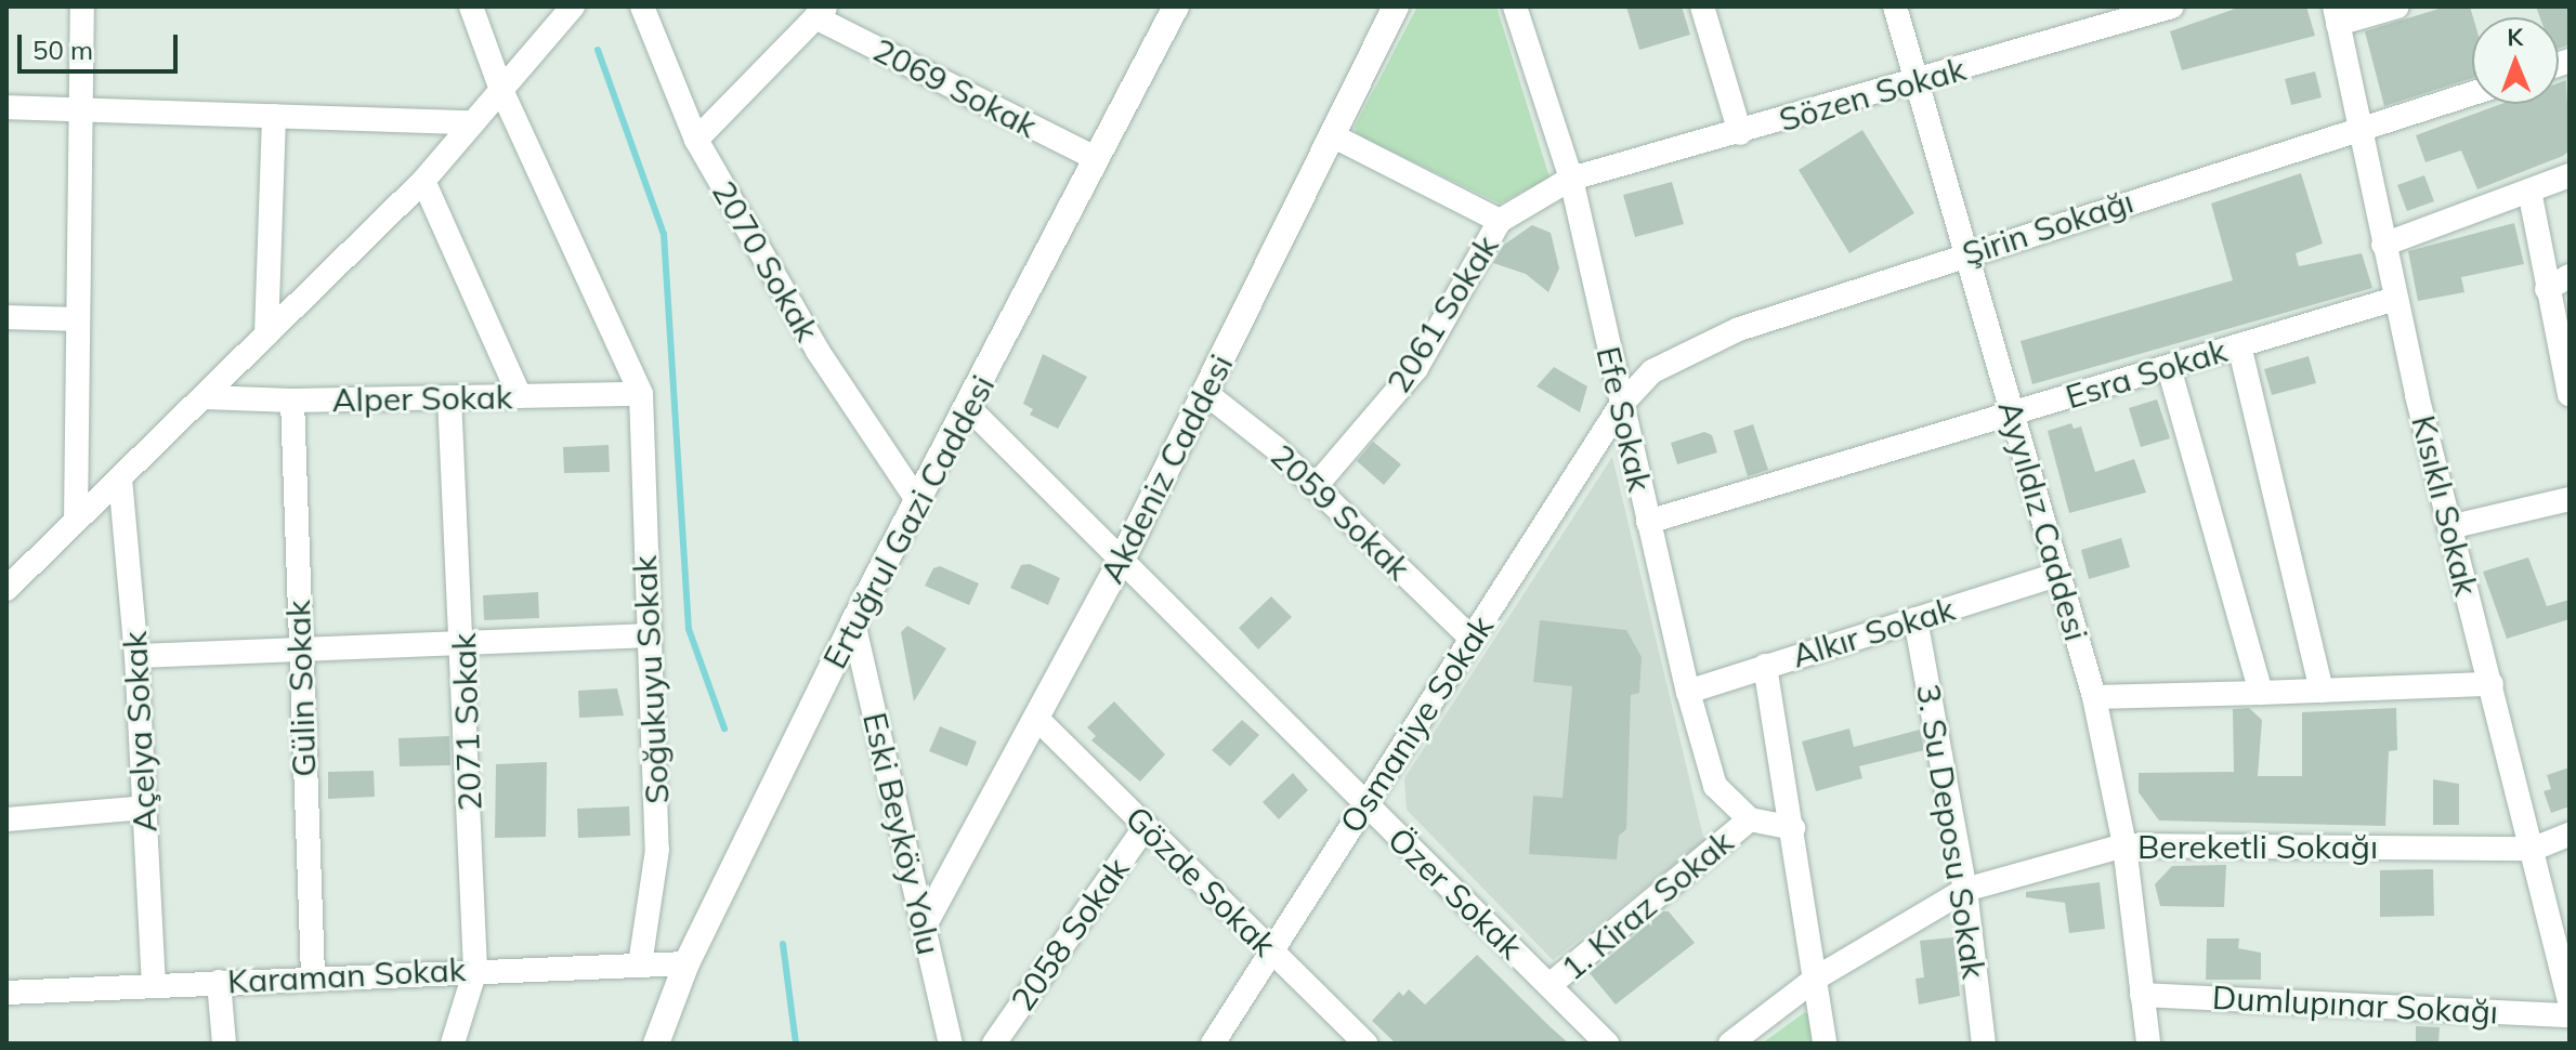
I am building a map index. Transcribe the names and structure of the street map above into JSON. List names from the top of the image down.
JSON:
{
  "streets": {
    "main road": ["Akdeniz Caddesi", "Ertuğrul Gazi Caddesi"],
    "street": [
      "2069 Sokak",
      "Sözen Sokak",
      "Şirin Sokağı",
      "2070 Sokak",
      "2061 Sokak",
      "Esra Sokak",
      "Alper Sokak",
      "Efe Sokak",
      "Kısıklı Sokak",
      "2059 Sokak",
      "Ayyıldız Caddesi",
      "Alkır Sokak",
      "Soğukuyu Sokak",
      "Gülin Sokak",
      "2071 Sokak",
      "Osmaniye Sokak",
      "Açelya Sokak",
      "3. Su Deposu Sokak",
      "Eski Beyköy Yolu",
      "Bereketli Sokağı",
      "Gözde Sokak",
      "Özer Sokak",
      "1. Kiraz Sokak",
      "2058 Sokak",
      "Karaman Sokak",
      "Dumlupınar Sokağı"
    ]
  },
  "crossings": [
    ["2069 Sokak", "Ertuğrul Gazi Caddesi"],
    ["Sözen Sokak", "2061 Sokak"],
    ["Sözen Sokak", "Efe Sokak"],
    ["Sözen Sokak", "Ayyıldız Caddesi"],
    ["Şirin Sokağı", "Efe Sokak"],
    ["Şirin Sokağı", "Kısıklı Sokak"],
    ["Şirin Sokağı", "Ayyıldız Caddesi"],
    ["Şirin Sokağı", "Osmaniye Sokak"],
    ["2070 Sokak", "Ertuğrul Gazi Caddesi"],
    ["2061 Sokak", "2059 Sokak"],
    ["Esra Sokak", "Efe Sokak"],
    ["Esra Sokak", "Kısıklı Sokak"],
    ["Esra Sokak", "Ayyıldız Caddesi"],
    ["Alper Sokak", "Soğukuyu Sokak"],
    ["Alper Sokak", "Gülin Sokak"],
    ["Alper Sokak", "2071 Sokak"],
    ["Efe Sokak", "Alkır Sokak"],
    ["Efe Sokak", "Osmaniye Sokak"],
    ["Efe Sokak", "1. Kiraz Sokak"],
    ["Akdeniz Caddesi", "2059 Sokak"],
    ["Akdeniz Caddesi", "Eski Beyköy Yolu"],
    ["Akdeniz Caddesi", "Gözde Sokak"],
    ["Akdeniz Caddesi", "Özer Sokak"],
    ["Kısıklı Sokak", "Bereketli Sokağı"],
    ["2059 Sokak", "Osmaniye Sokak"],
    ["Ayyıldız Caddesi", "Alkır Sokak"],
    ["Ayyıldız Caddesi", "Bereketli Sokağı"],
    ["Ayyıldız Caddesi", "Dumlupınar Sokağı"],
    ["Ertuğrul Gazi Caddesi", "Eski Beyköy Yolu"],
    ["Ertuğrul Gazi Caddesi", "Özer Sokak"],
    ["Ertuğrul Gazi Caddesi", "Karaman Sokak"],
    ["Alkır Sokak", "3. Su Deposu Sokak"],
    ["Soğukuyu Sokak", "Karaman Sokak"],
    ["Gülin Sokak", "Karaman Sokak"],
    ["2071 Sokak", "Karaman Sokak"],
    ["Osmaniye Sokak", "Gözde Sokak"],
    ["Osmaniye Sokak", "Özer Sokak"],
    ["Açelya Sokak", "Karaman Sokak"],
    ["3. Su Deposu Sokak", "Bereketli Sokağı"],
    ["Gözde Sokak", "2058 Sokak"],
    ["Özer Sokak", "1. Kiraz Sokak"]
  ],
  "scale_bar": "50 m",
  "north": "top"
}
